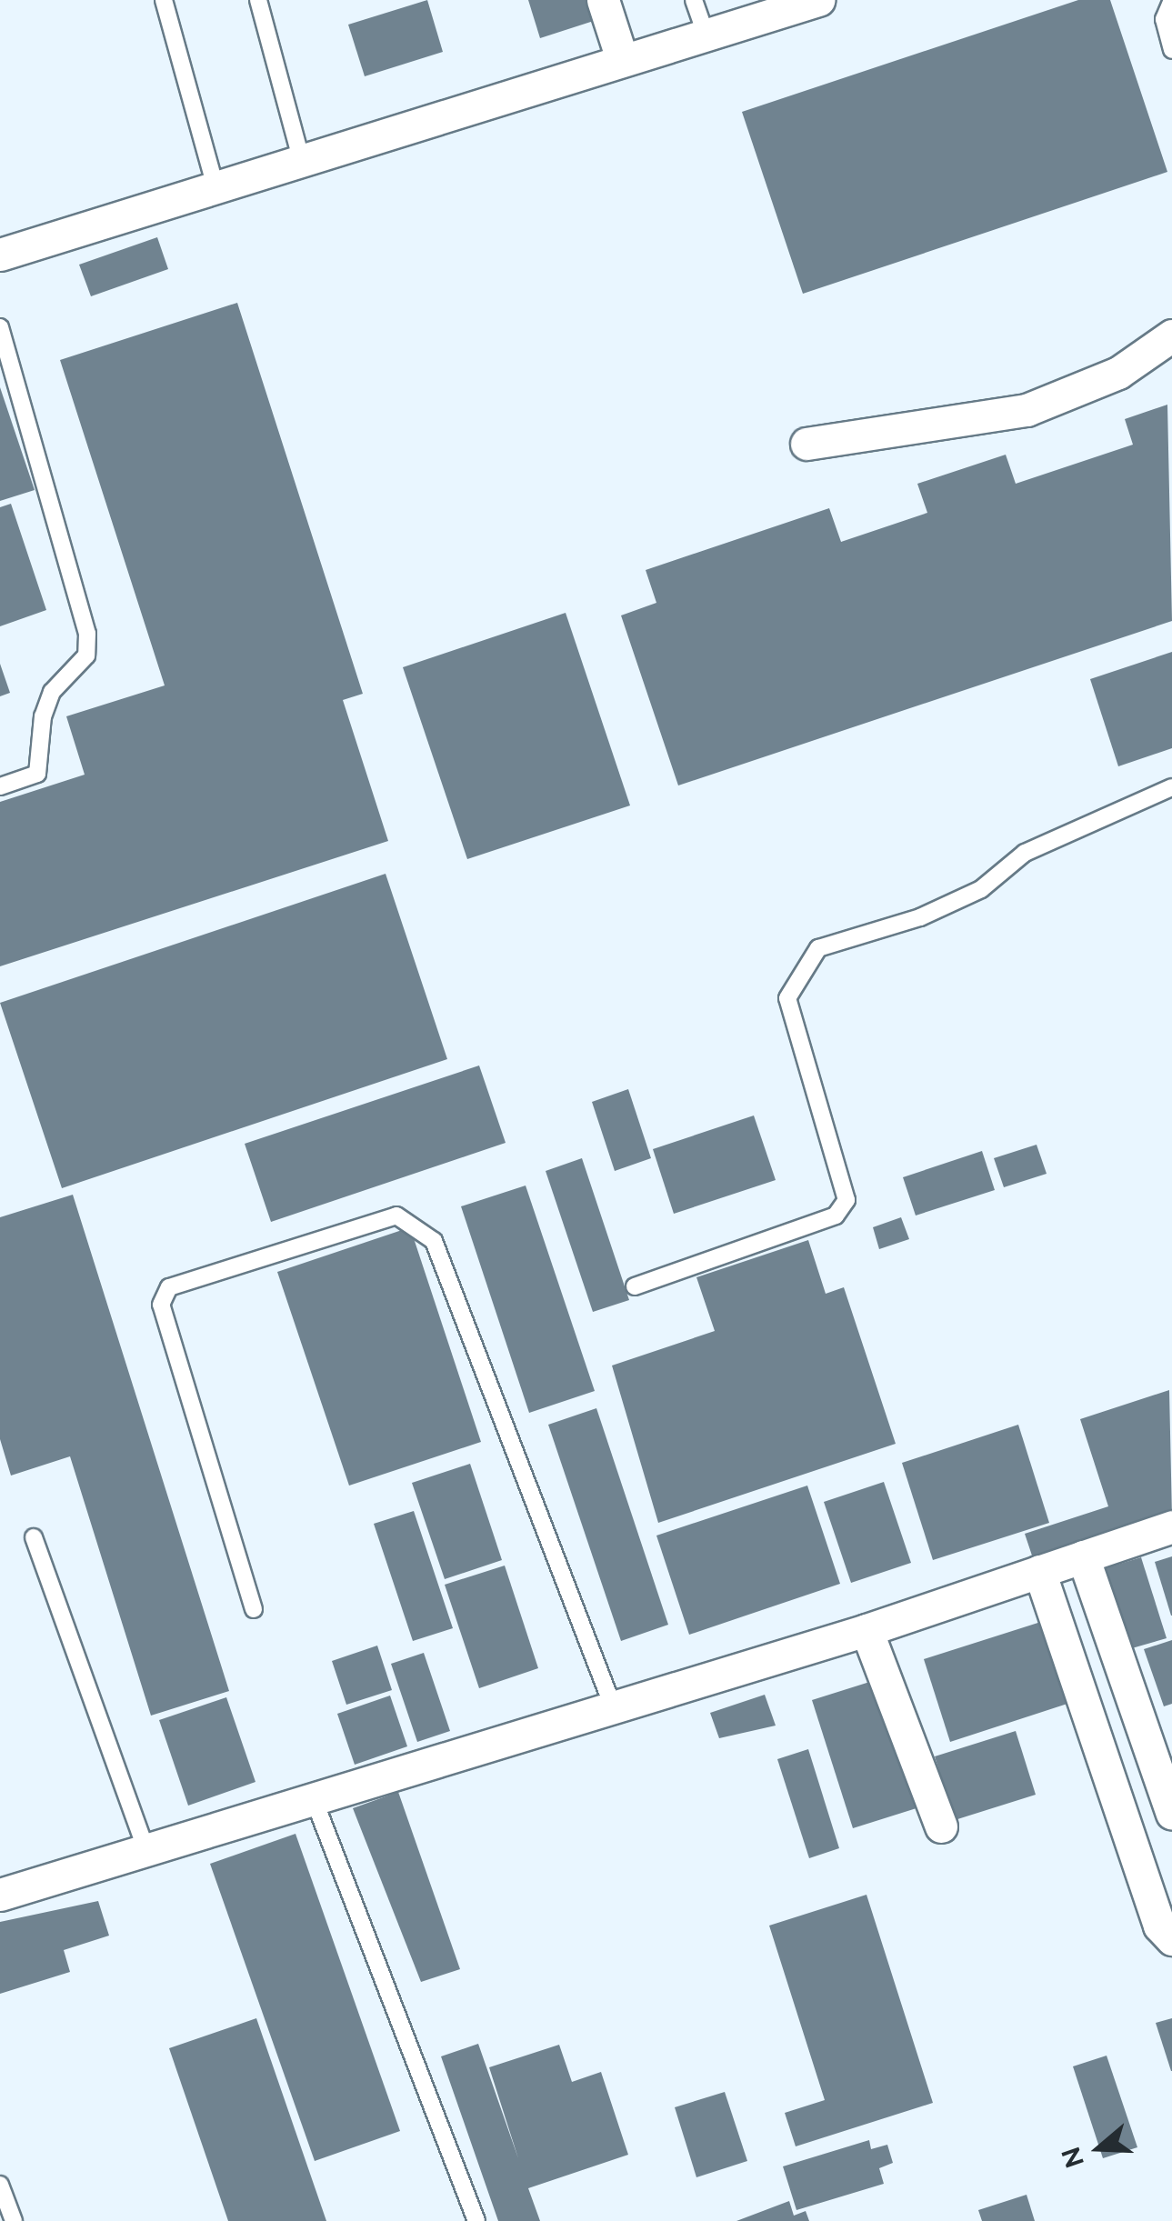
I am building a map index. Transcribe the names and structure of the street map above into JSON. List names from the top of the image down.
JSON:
{
  "north": "left"
}
